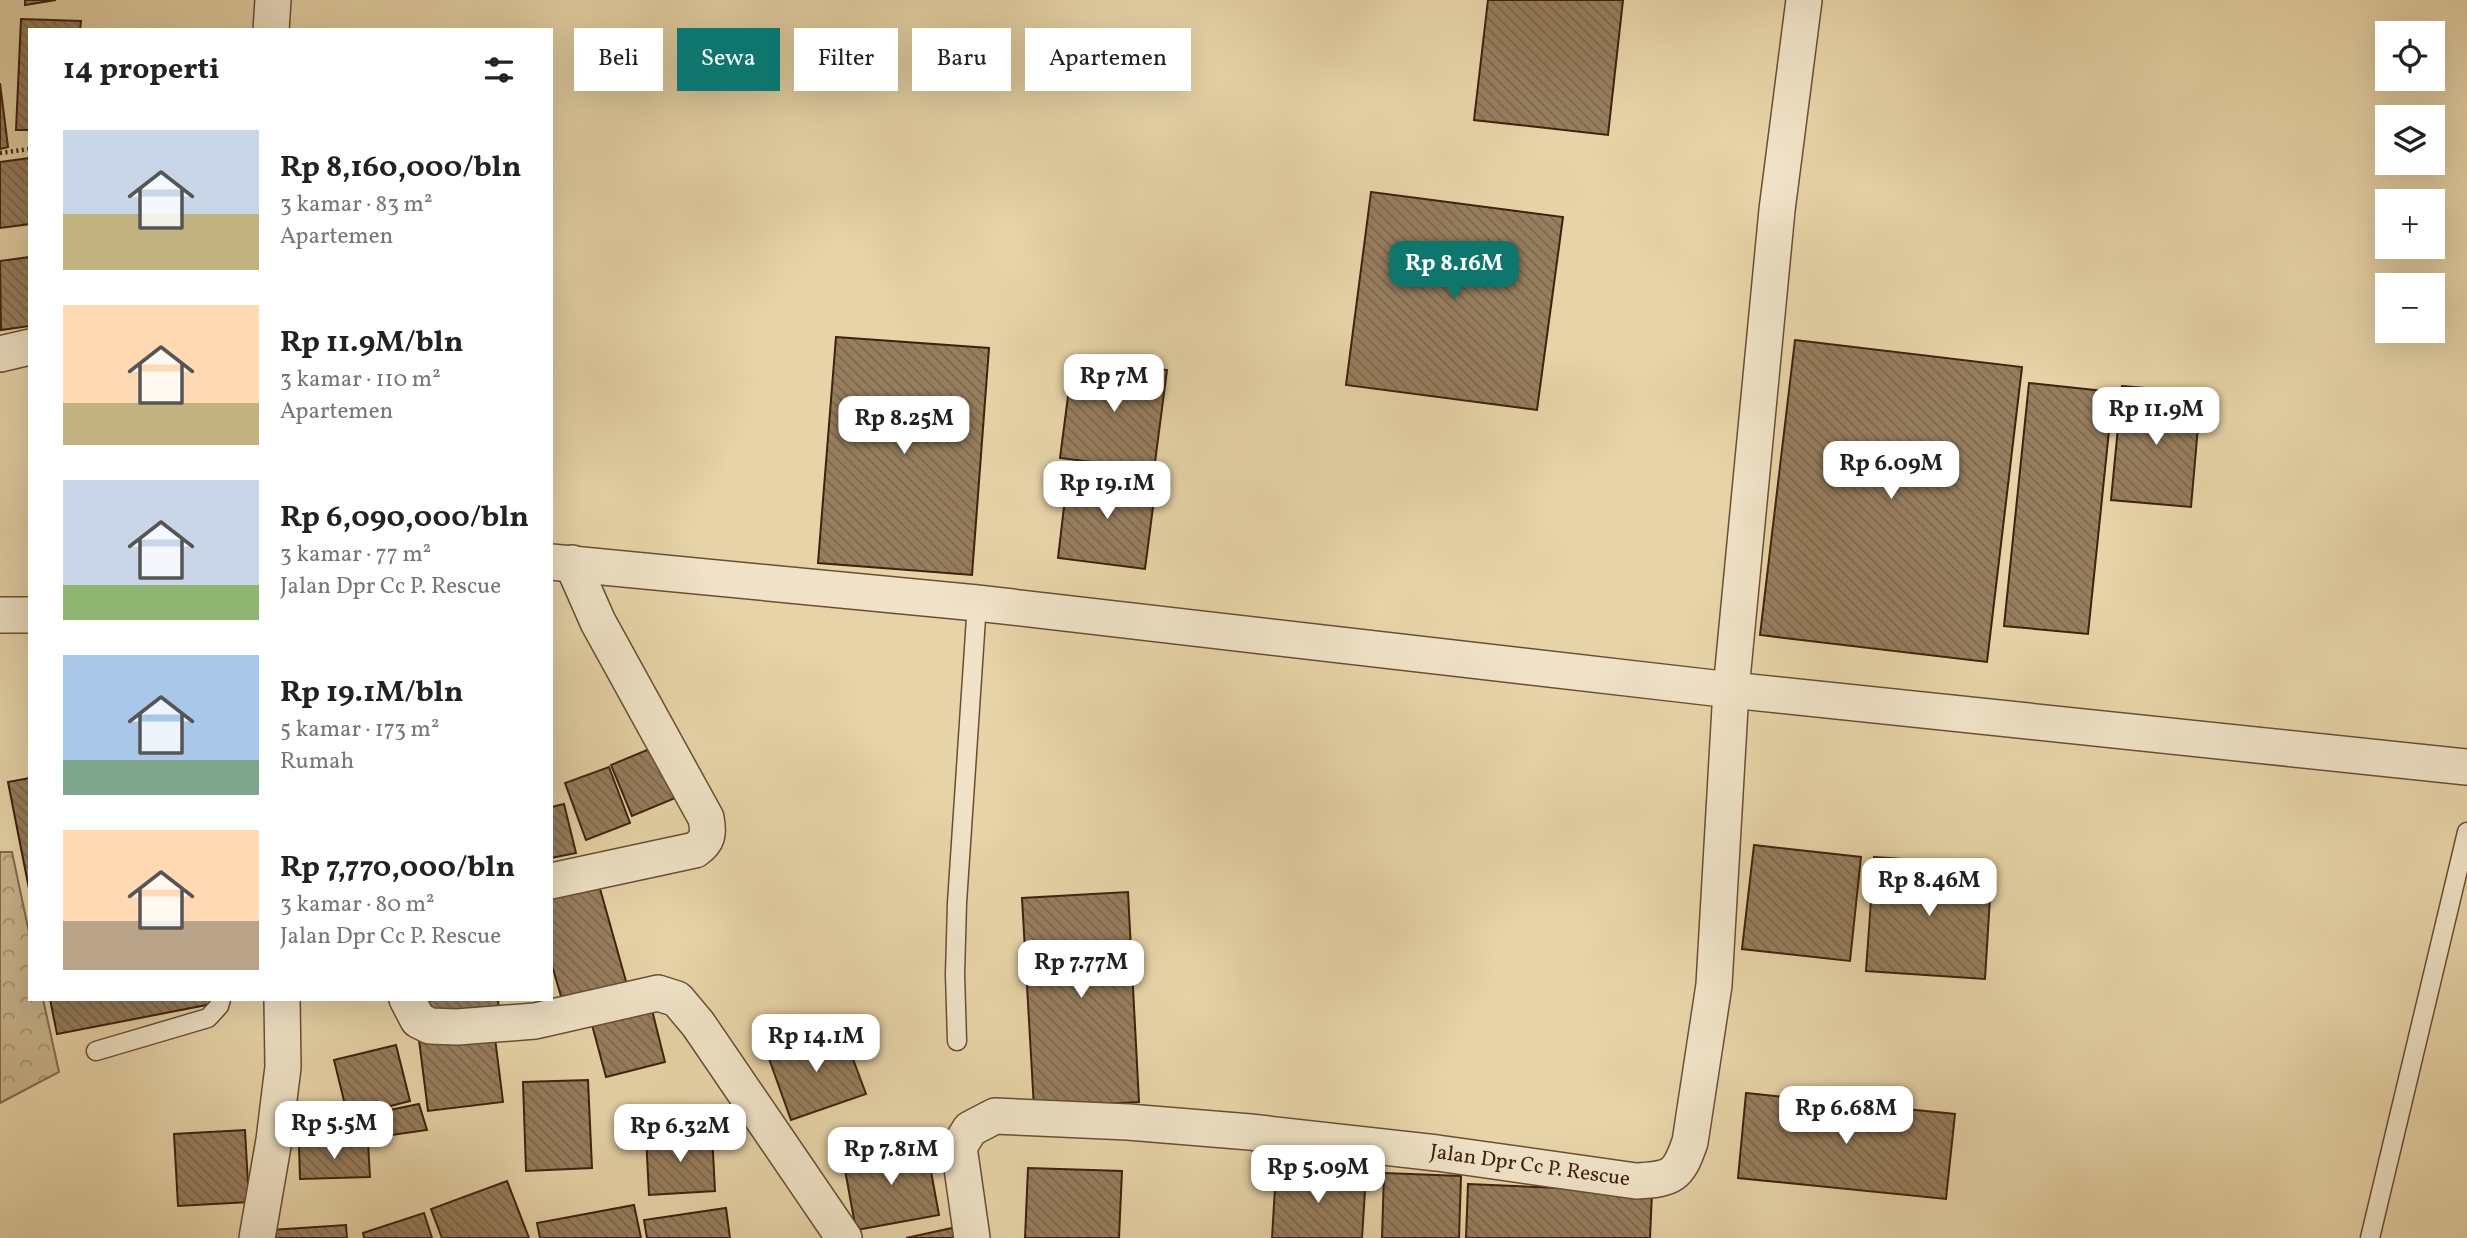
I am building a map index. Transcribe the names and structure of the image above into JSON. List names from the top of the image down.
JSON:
{
  "streets": {
    "street": ["Jalan Dpr Cc P. Rescue"]
  },
  "page": {
    "map_buttons": ["+", "−"],
    "chip": [
      "Beli",
      "Sewa",
      "Filter",
      "Baru",
      "Apartemen"
    ],
    "heading": "14 properti",
    "list": [
      {
        "name": "Rp 8,160,000/bln",
        "note": "3 kamar · 83 m² · Apartemen"
      },
      {
        "name": "Rp 11.9M/bln",
        "note": "3 kamar · 110 m² · Apartemen"
      },
      {
        "name": "Rp 6,090,000/bln",
        "note": "3 kamar · 77 m² · Jalan Dpr Cc P. Rescue"
      },
      {
        "name": "Rp 19.1M/bln",
        "note": "5 kamar · 173 m² · Rumah"
      },
      {
        "name": "Rp 7,770,000/bln",
        "note": "3 kamar · 80 m² · Jalan Dpr Cc P. Rescue"
      }
    ],
    "price": [
      "Rp 8.16M",
      "Rp 7M",
      "Rp 11.9M",
      "Rp 8.25M",
      "Rp 6.09M",
      "Rp 19.1M",
      "Rp 8.46M",
      "Rp 7.77M",
      "Rp 14.1M",
      "Rp 6.68M",
      "Rp 5.5M",
      "Rp 6.32M",
      "Rp 7.81M",
      "Rp 5.09M"
    ]
  }
}
